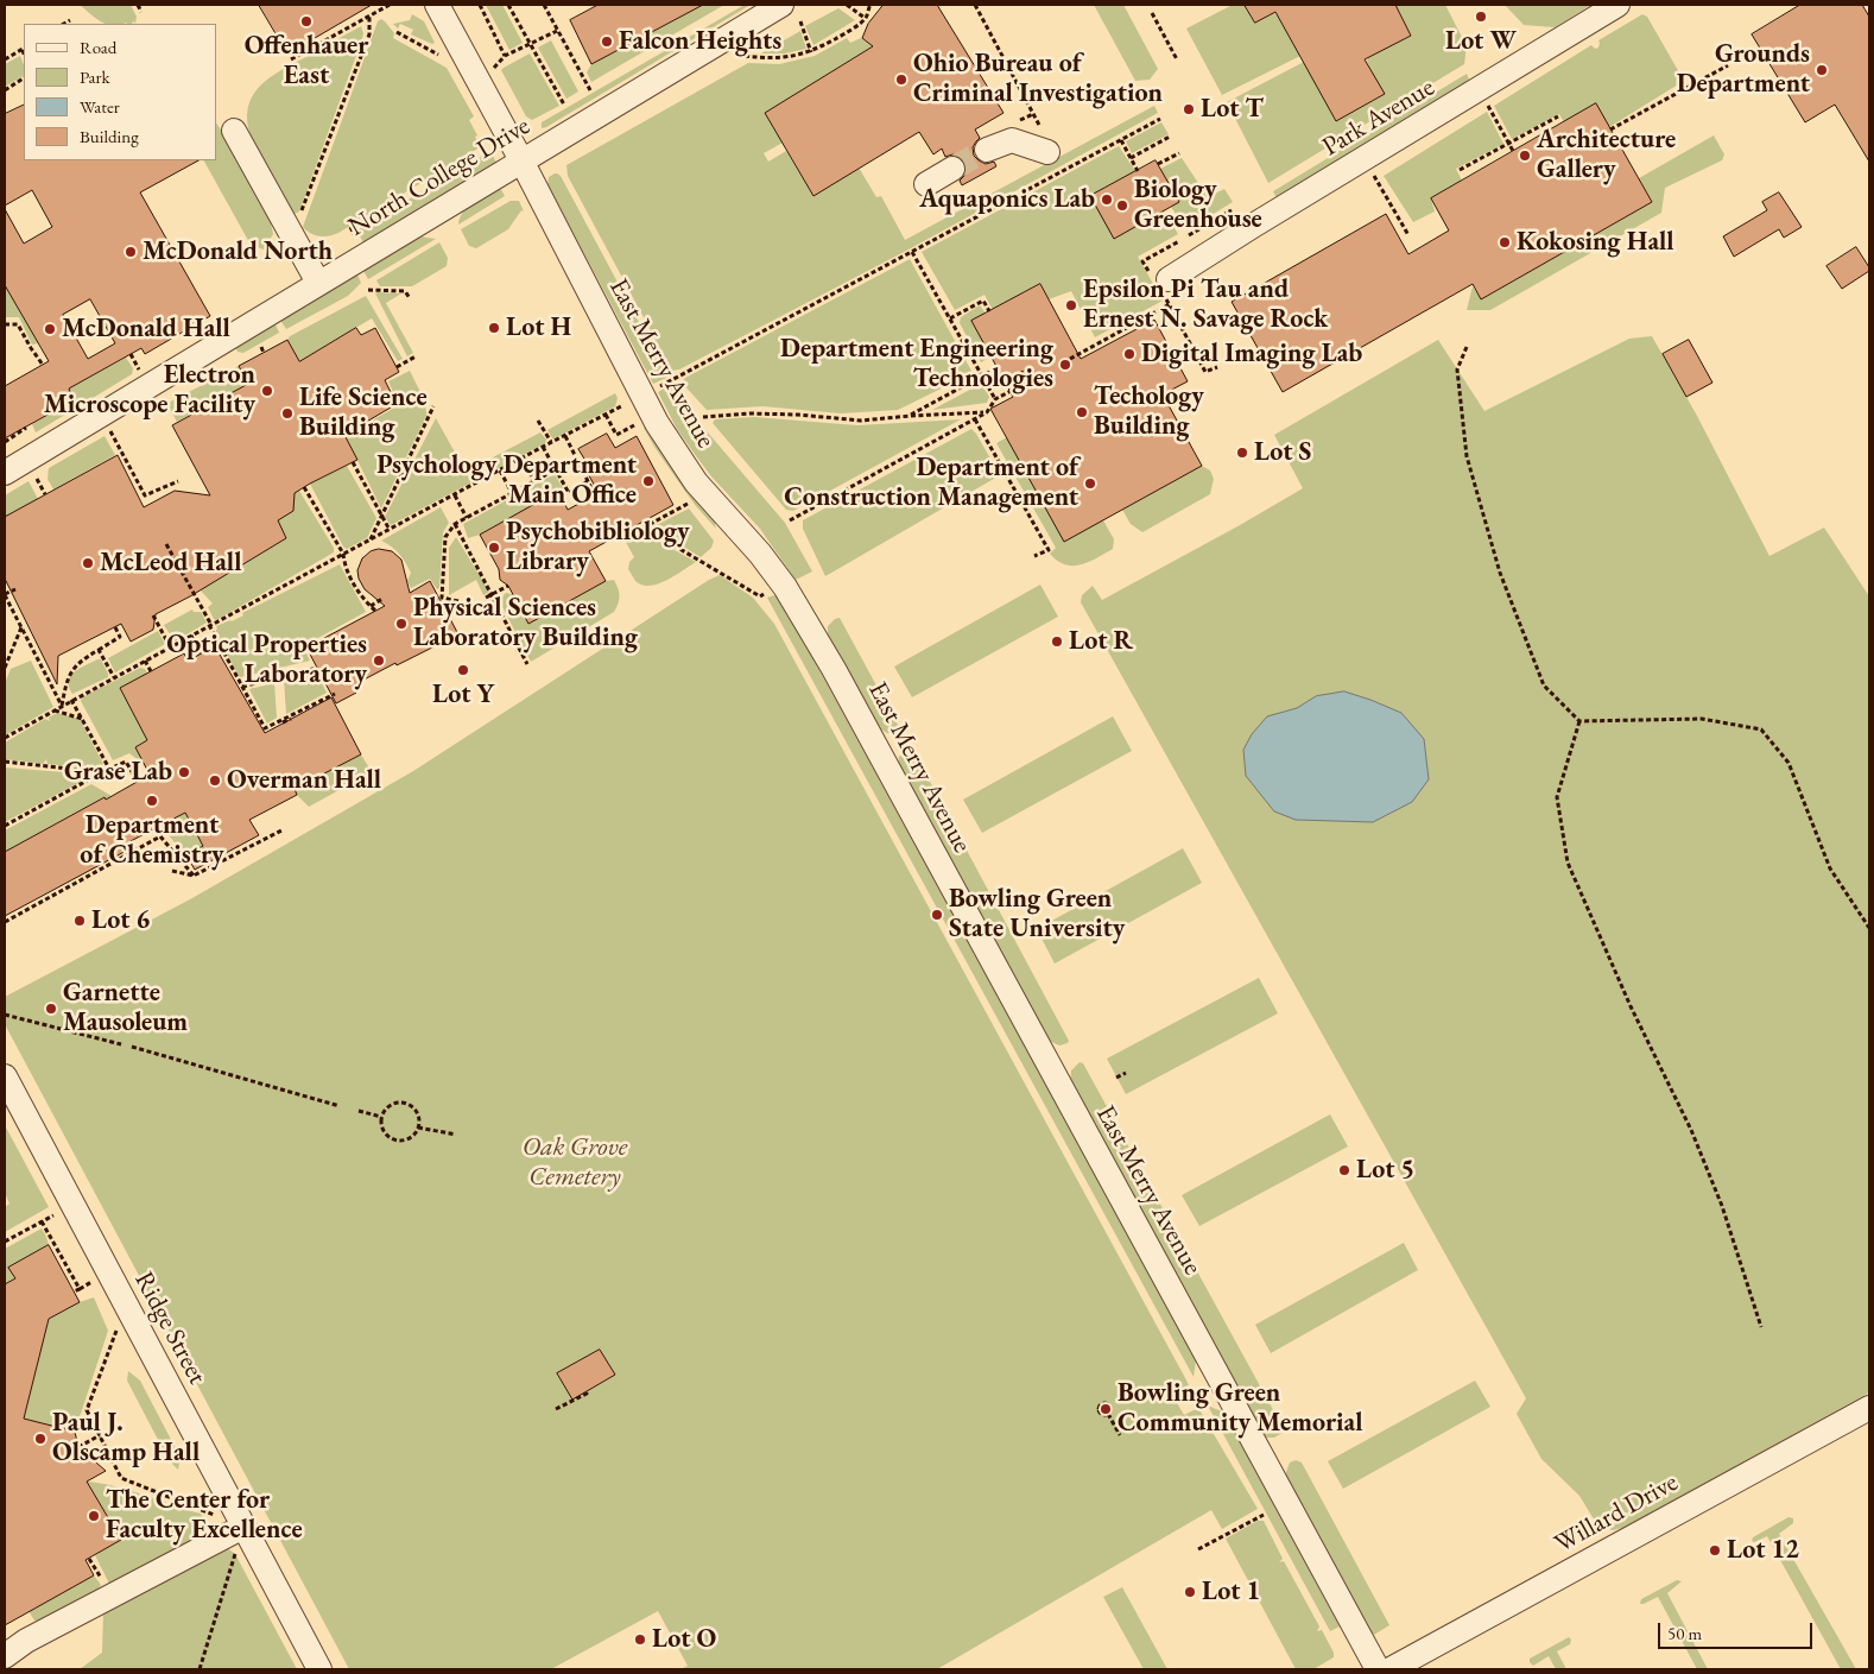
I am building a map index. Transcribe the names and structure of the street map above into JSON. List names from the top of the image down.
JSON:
{
  "streets": {
    "street": [
      "Park Avenue",
      "North College Drive",
      "East Merry Avenue",
      "Ridge Street",
      "Willard Drive"
    ]
  },
  "crossings": [
    ["North College Drive", "East Merry Avenue"]
  ],
  "parks": ["Oak Grove Cemetery"],
  "places": [
    "Lot W",
    "Offenhauer East",
    "Falcon Heights",
    "Grounds Department",
    "Ohio Bureau of Criminal Investigation",
    "Lot T",
    "Architecture Gallery",
    "Aquaponics Lab",
    "Biology Greenhouse",
    "Kokosing Hall",
    "McDonald North",
    "Epsilon Pi Tau and Ernest N. Savage Rock",
    "Lot H",
    "McDonald Hall",
    "Digital Imaging Lab",
    "Department Engineering Technologies",
    "Electron Microscope Facility",
    "Techology Building",
    "Life Science Building",
    "Lot S",
    "Psychology Department Main Office",
    "Department of Construction Management",
    "Psychobibliology Library",
    "McLeod Hall",
    "Physical Sciences Laboratory Building",
    "Lot R",
    "Optical Properties Laboratory",
    "Lot Y",
    "Grase Lab",
    "Overman Hall",
    "Department of Chemistry",
    "Bowling Green State University",
    "Lot 6",
    "Garnette Mausoleum",
    "Lot 5",
    "Bowling Green Community Memorial",
    "Paul J. Olscamp Hall",
    "The Center for Faculty Excellence",
    "Lot 12",
    "Lot 1",
    "Lot O"
  ],
  "legend": [
    "Road",
    "Park",
    "Water",
    "Building"
  ],
  "scale_bar": "50 m"
}
